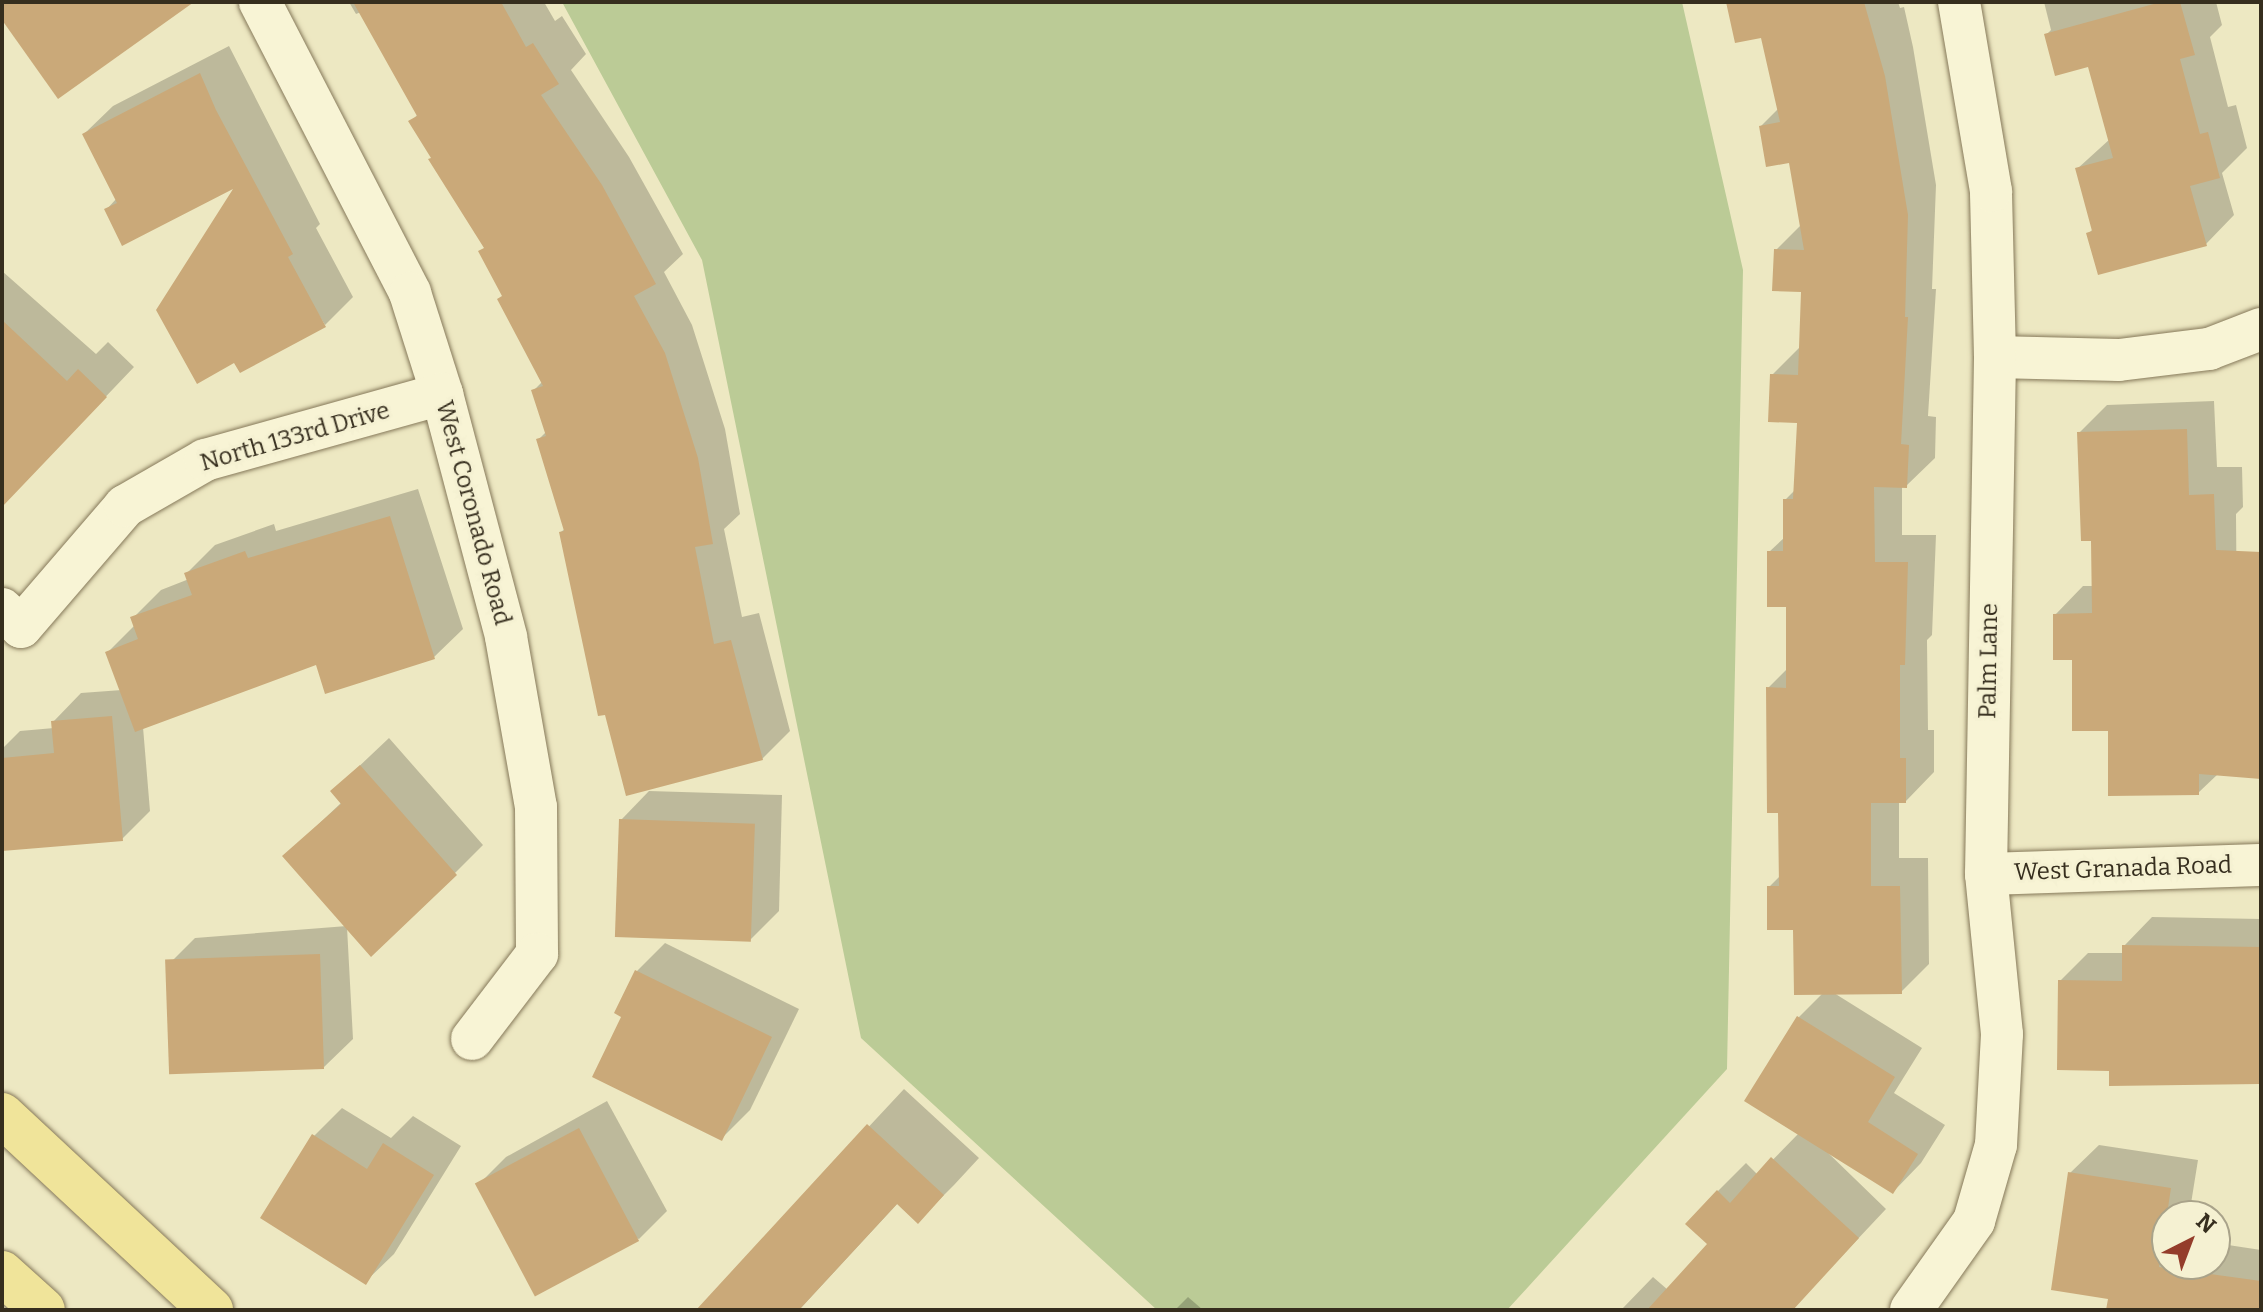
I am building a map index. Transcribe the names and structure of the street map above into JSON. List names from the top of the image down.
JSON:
{
  "streets": {
    "street": [
      "North 133rd Drive",
      "West Coronado Road",
      "Palm Lane",
      "West Granada Road"
    ]
  },
  "crossings": [
    ["North 133rd Drive", "West Coronado Road"],
    ["Palm Lane", "West Granada Road"]
  ],
  "north": "top right"
}
